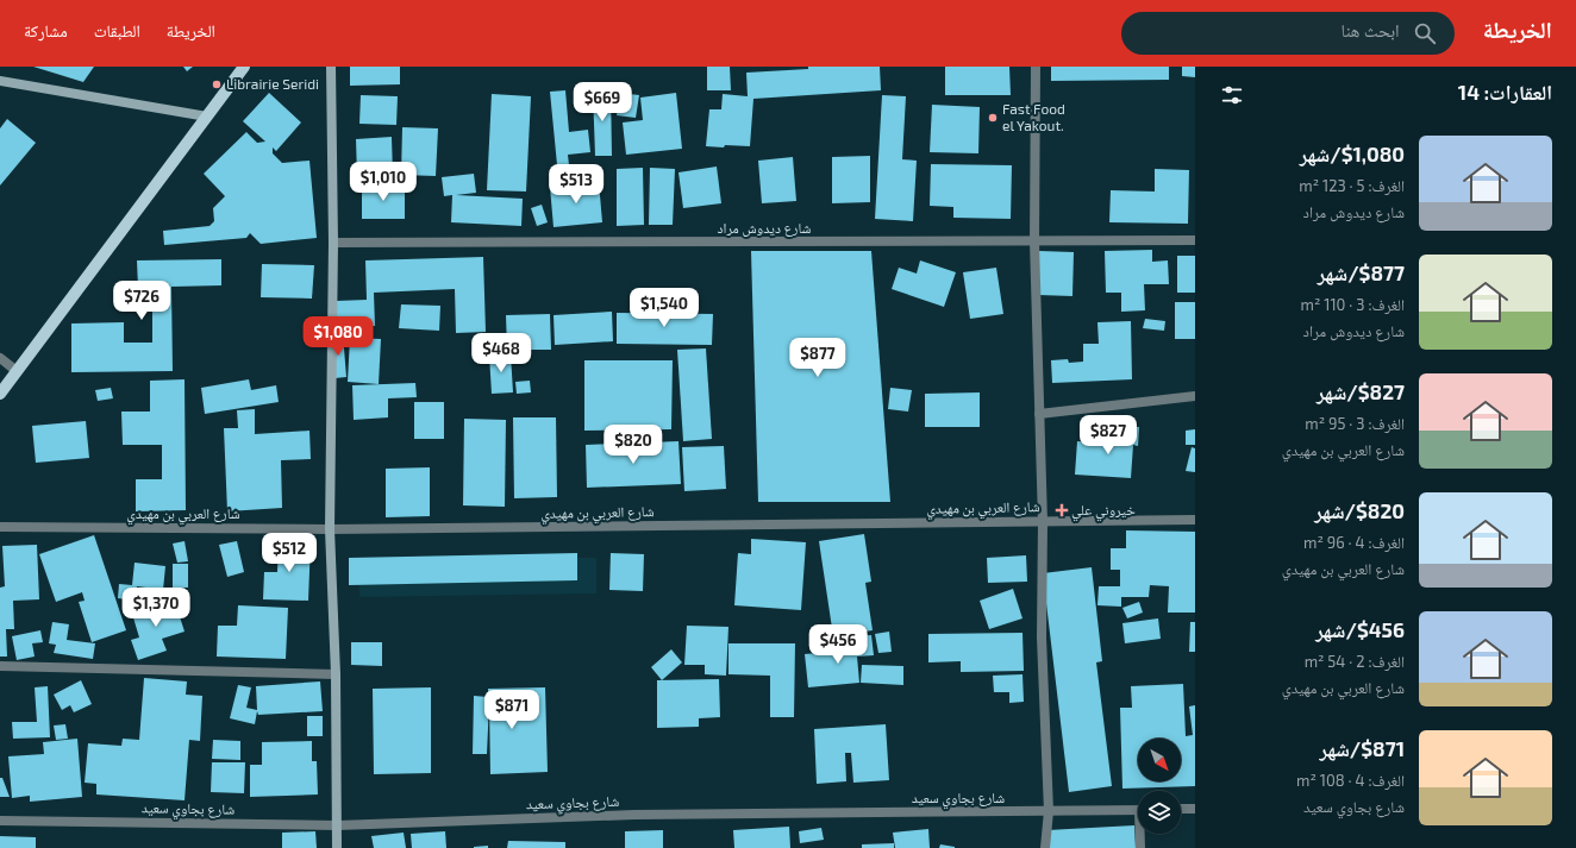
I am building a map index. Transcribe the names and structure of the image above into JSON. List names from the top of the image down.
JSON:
{
  "streets": {
    "street": ["شارع ديدوش مراد", "شارع العربي بن مهيدي", "شارع بجاوي سعيد"]
  },
  "places": {
    "other": ["Librairie Seridi", "Fast Food el Yakout."],
    "health": ["خيروني علي"]
  },
  "north": "bottom right",
  "page": {
    "header": "الخريطة",
    "search": "ابحث هنا",
    "nav": ["الخريطة", "الطبقات", "مشاركة"],
    "heading": "العقارات: 14",
    "price": [
      "$669",
      "$1,010",
      "$513",
      "$726",
      "$1,540",
      "$1,080",
      "$468",
      "$877",
      "$827",
      "$820",
      "$512",
      "$1,370",
      "$456",
      "$871"
    ],
    "list": [
      {
        "name": "$1,080/شهر",
        "note": "الغرف: 5 · 123 m² · شارع ديدوش مراد"
      },
      {
        "name": "$877/شهر",
        "note": "الغرف: 3 · 110 m² · شارع ديدوش مراد"
      },
      {
        "name": "$827/شهر",
        "note": "الغرف: 3 · 95 m² · شارع العربي بن مهيدي"
      },
      {
        "name": "$820/شهر",
        "note": "الغرف: 4 · 96 m² · شارع العربي بن مهيدي"
      },
      {
        "name": "$456/شهر",
        "note": "الغرف: 2 · 54 m² · شارع العربي بن مهيدي"
      },
      {
        "name": "$871/شهر",
        "note": "الغرف: 4 · 108 m² · شارع بجاوي سعيد"
      }
    ]
  }
}
